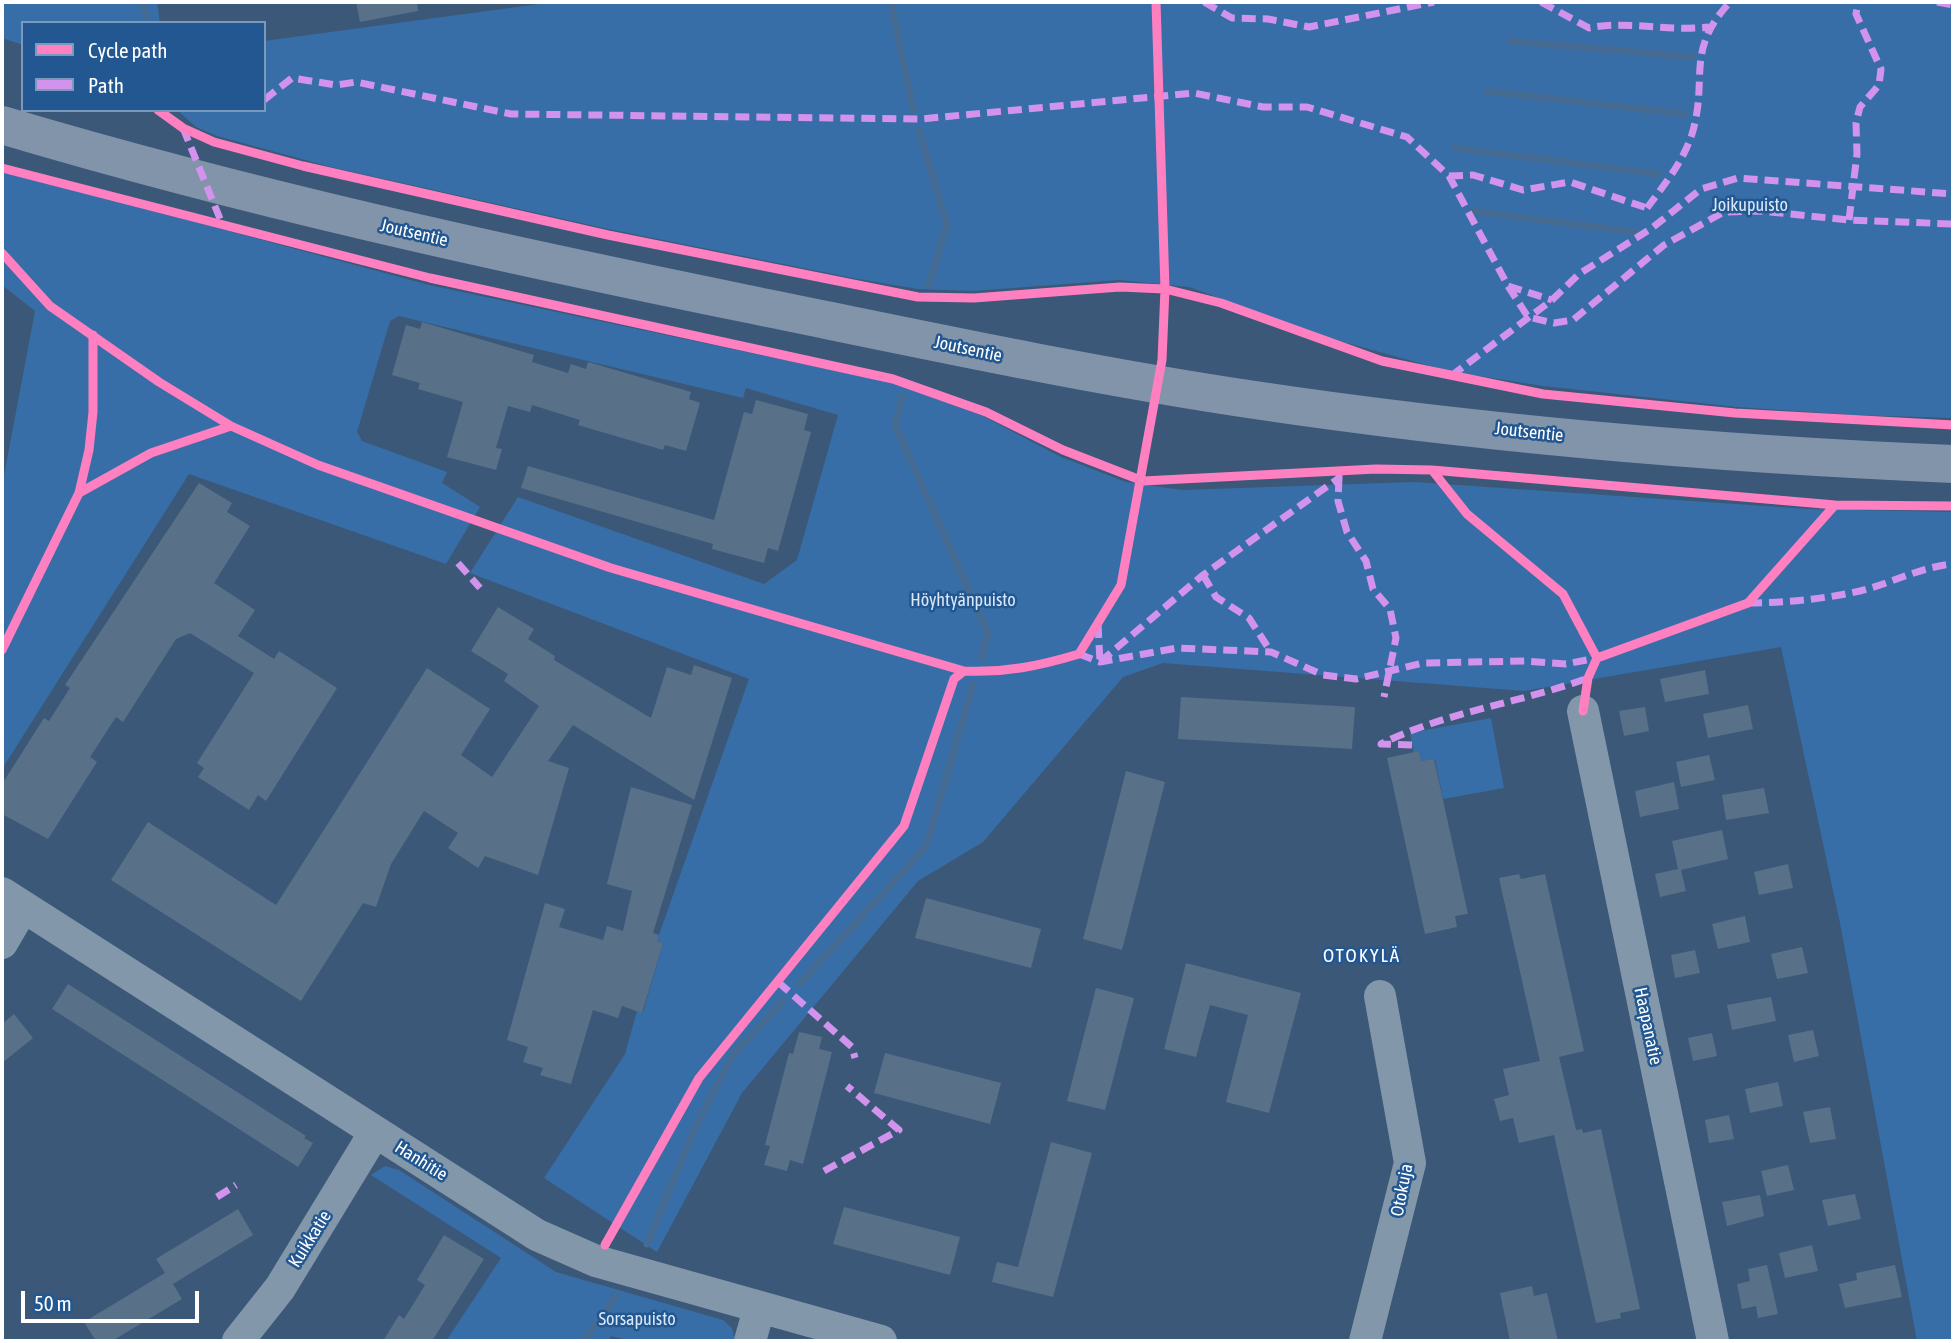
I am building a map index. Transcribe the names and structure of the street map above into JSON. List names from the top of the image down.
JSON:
{
  "streets": {
    "main road": ["Joutsentie"],
    "street": [
      "Haapanatie",
      "Hanhitie",
      "Otokuja",
      "Kuikkatie"
    ]
  },
  "crossings": [
    ["Hanhitie", "Kuikkatie"]
  ],
  "districts": ["OTOKYLÄ"],
  "parks": ["Joikupuisto", "Höyhtyänpuisto", "Sorsapuisto"],
  "legend": ["Cycle path", "Path"],
  "scale_bar": "50 m"
}
